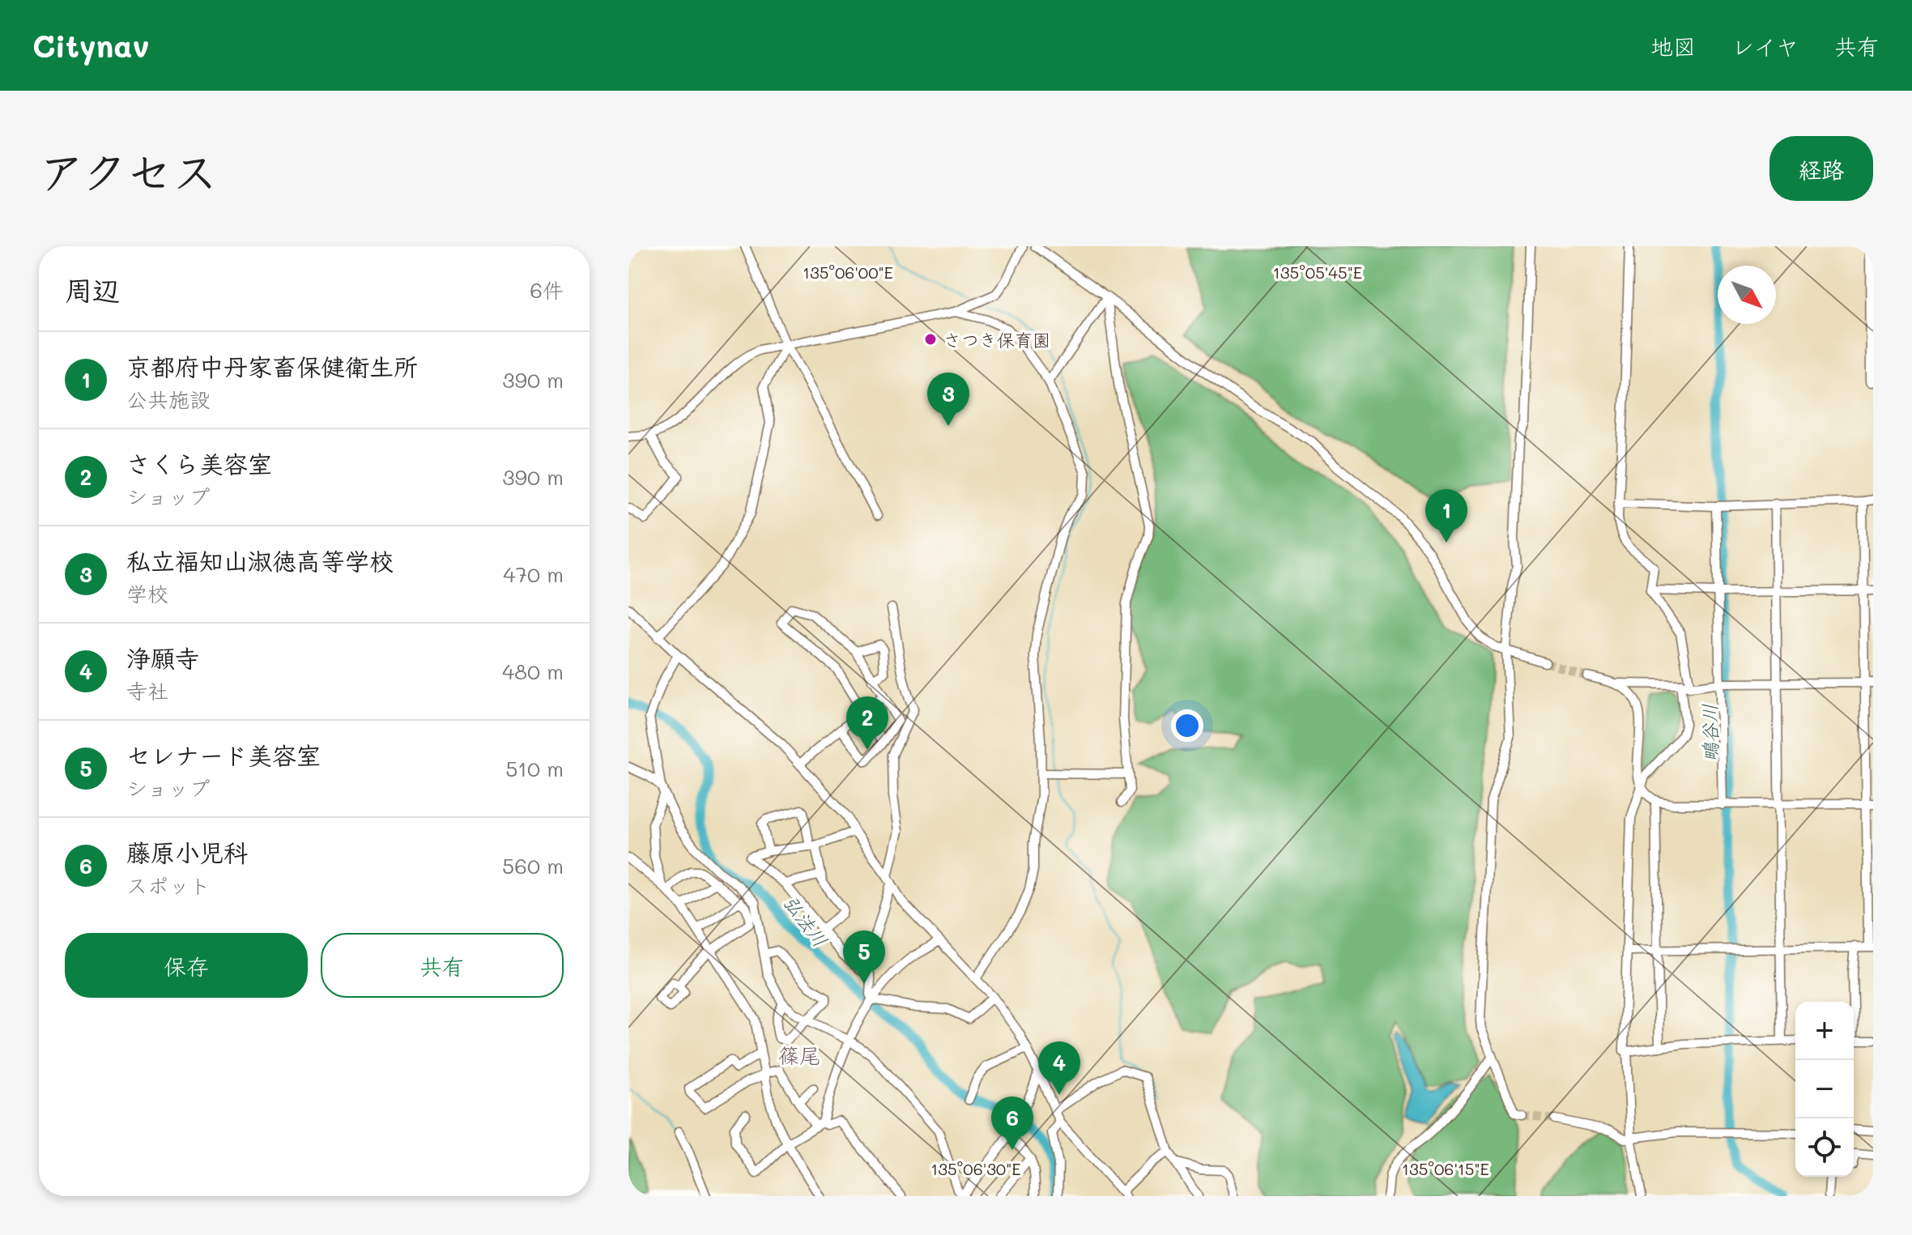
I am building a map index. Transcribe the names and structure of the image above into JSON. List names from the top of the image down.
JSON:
{
  "districts": ["篠尾"],
  "water": ["鴫谷川", "弘法川"],
  "places": ["さつき保育園"],
  "north": "bottom right",
  "page": {
    "header": "Citynav",
    "nav": ["地図", "レイヤ", "共有"],
    "title": "アクセス",
    "buttons": [
      "経路",
      ["保存", "共有"]
    ],
    "heading": ["周辺", "6件"],
    "list": [
      {
        "mark": "1",
        "name": "京都府中丹家畜保健衛生所",
        "note": "公共施設",
        "value": "390 m"
      },
      {
        "mark": "2",
        "name": "さくら美容室",
        "note": "ショップ",
        "value": "390 m"
      },
      {
        "mark": "3",
        "name": "私立福知山淑徳高等学校",
        "note": "学校",
        "value": "470 m"
      },
      {
        "mark": "4",
        "name": "浄願寺",
        "note": "寺社",
        "value": "480 m"
      },
      {
        "mark": "5",
        "name": "セレナード美容室",
        "note": "ショップ",
        "value": "510 m"
      },
      {
        "mark": "6",
        "name": "藤原小児科",
        "note": "スポット",
        "value": "560 m"
      }
    ],
    "pins": [
      "3",
      "1",
      "2",
      "5",
      "4",
      "6"
    ],
    "map_buttons": ["+", "−"]
  },
  "coordinates": [
    "135°06'00\"E",
    "135°05'45\"E",
    "135°06'30\"E",
    "135°06'15\"E"
  ]
}
